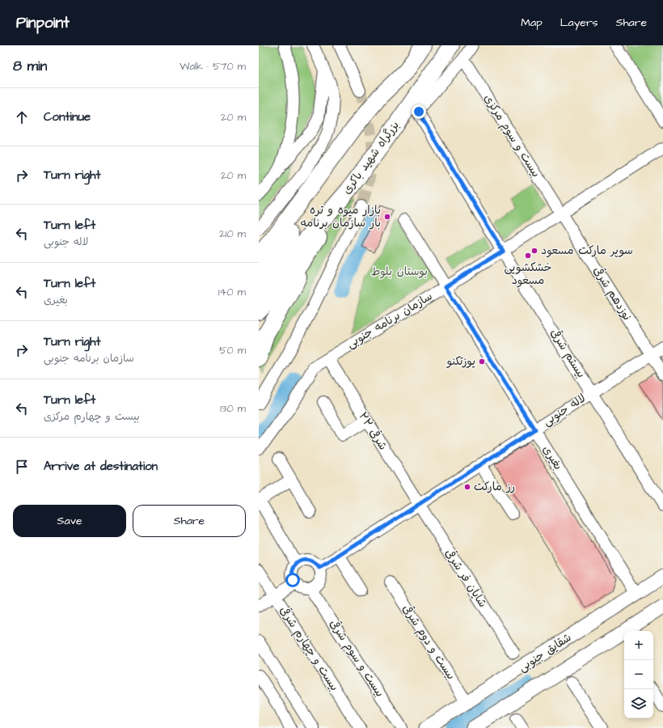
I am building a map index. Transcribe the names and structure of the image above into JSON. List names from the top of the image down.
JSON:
{
  "streets": {
    "highway": ["بزرگراه شهید باکری"],
    "main road": ["شقایق جنوبی"],
    "street": [
      "بیست و سوم مرکزی",
      "نوزدهم شرقی",
      "سازمان برنامه جنوبی",
      "بیستم شرقی",
      "لاله جنوبی",
      "۲۲ شرقی",
      "بغیری",
      "شایان فر شرقی",
      "بیست و دوم شرقی",
      "بیست و چهارم شرقی",
      "بیست و سوم شرقی"
    ]
  },
  "crossings": [
    ["بیست و سوم مرکزی", "نوزدهم شرقی"],
    ["بیست و سوم مرکزی", "سازمان برنامه جنوبی"],
    ["بیست و سوم مرکزی", "بیستم شرقی"],
    ["نوزدهم شرقی", "سازمان برنامه جنوبی"],
    ["نوزدهم شرقی", "لاله جنوبی"],
    ["سازمان برنامه جنوبی", "بیستم شرقی"],
    ["سازمان برنامه جنوبی", "۲۲ شرقی"],
    ["سازمان برنامه جنوبی", "بغیری"],
    ["بیستم شرقی", "لاله جنوبی"],
    ["لاله جنوبی", "۲۲ شرقی"],
    ["لاله جنوبی", "بغیری"],
    ["لاله جنوبی", "شایان فر شرقی"],
    ["لاله جنوبی", "بیست و سوم شرقی"],
    ["۲۲ شرقی", "شایان فر شرقی"],
    ["بغیری", "شقایق جنوبی"],
    ["بیست و دوم شرقی", "شقایق جنوبی"]
  ],
  "parks": ["بوستان بلوط"],
  "places": [
    "بازار میوه و تره بار سازمان برنامه",
    "سوپر مارکت مسعود",
    "خشکشویی مسعود",
    "یوزتکنو",
    "رز مارکت"
  ],
  "page": {
    "header": "Pinpoint",
    "nav": ["Map", "Layers", "Share"],
    "heading": ["8 min", "Walk · 570 m"],
    "list": [
      ["Continue", "20 m"],
      ["Turn right", "20 m"],
      ["Turn left", "لاله جنوبی", "210 m"],
      ["Turn left", "بغیری", "140 m"],
      ["Turn right", "سازمان برنامه جنوبی", "50 m"],
      ["Turn left", "بیست و چهارم مرکزی", "130 m"],
      "Arrive at destination"
    ],
    "buttons": ["Save", "Share"],
    "map_buttons": ["+", "−"]
  }
}
